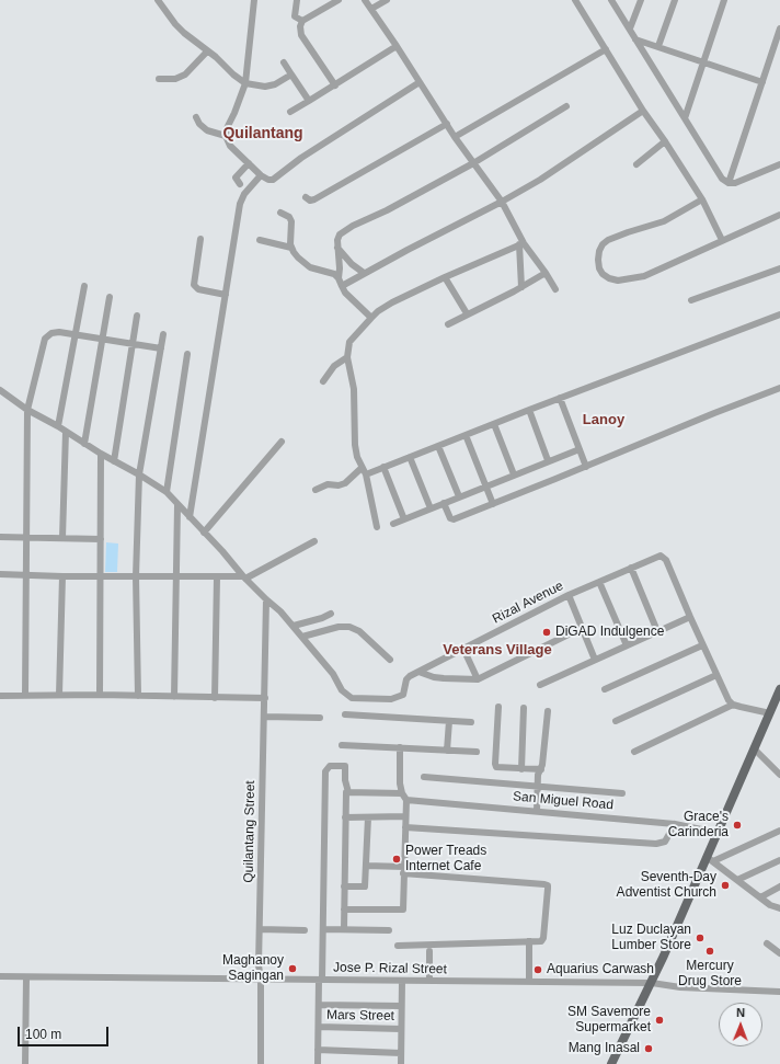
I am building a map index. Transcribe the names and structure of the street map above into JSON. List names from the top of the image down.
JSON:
{
  "streets": {
    "street": [
      "Rizal Avenue",
      "San Miguel Road",
      "Quilantang Street",
      "Jose P. Rizal Street",
      "Mars Street"
    ]
  },
  "crossings": [
    ["Quilantang Street", "Jose P. Rizal Street"]
  ],
  "districts": ["Quilantang", "Lanoy", "Veterans Village"],
  "places": [
    "DiGAD Indulgence",
    "Grace's Carinderia",
    "Power Treads Internet Cafe",
    "Seventh-Day Adventist Church",
    "Luz Duclayan Lumber Store",
    "Mercury Drug Store",
    "Maghanoy Sagingan",
    "Aquarius Carwash",
    "SM Savemore Supermarket",
    "Mang Inasal"
  ],
  "scale_bar": "100 m",
  "north": "top"
}
